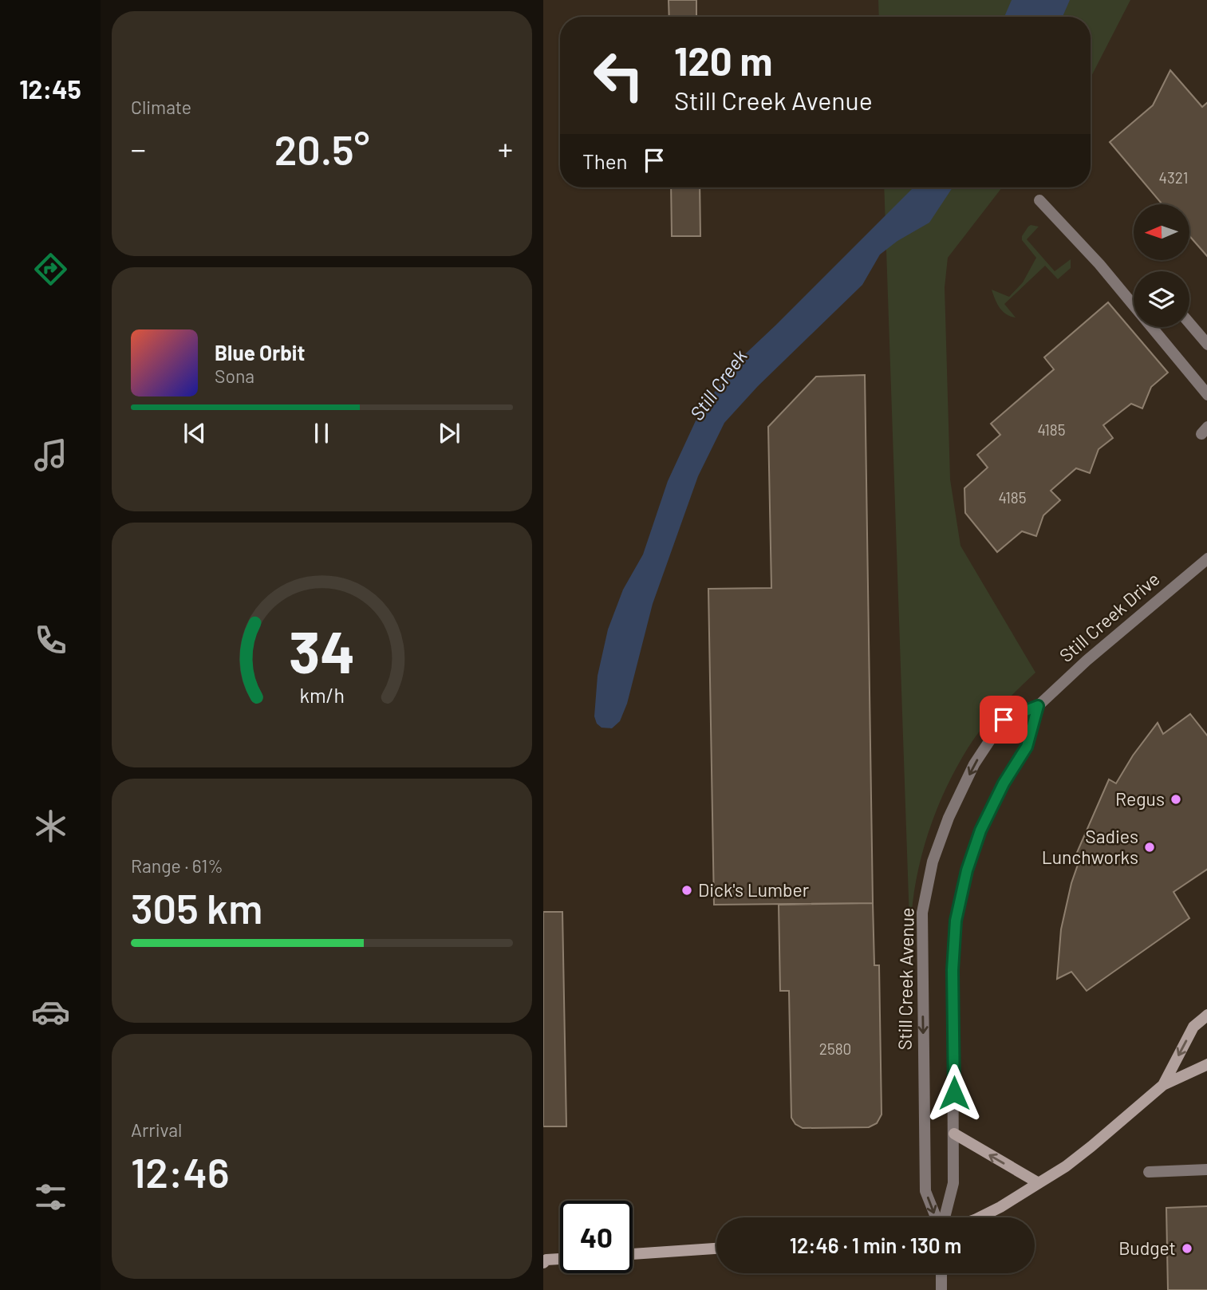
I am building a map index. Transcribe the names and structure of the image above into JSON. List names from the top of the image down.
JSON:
{
  "streets": {
    "street": ["Still Creek Drive", "Still Creek Avenue"]
  },
  "crossings": [
    ["Still Creek Drive", "Still Creek Avenue"]
  ],
  "water": ["Still Creek"],
  "places": [
    "Regus",
    "Sadies Lunchworks",
    "Dick's Lumber",
    "Budget"
  ],
  "house_numbers": [
    "4321",
    "4185",
    "4185",
    "2580"
  ],
  "north": "left",
  "page": {
    "tabs": "12:45",
    "tile": [
      "Climate",
      ["Range · 61%", "305 km"],
      ["Arrival", "12:46"]
    ],
    "turn": ["120 m", "Still Creek Avenue"],
    "heat": ["−", "20.5°", "+"],
    "then": "Then",
    "song": ["Blue Orbit", "Sona"],
    "limit": "40",
    "trip": "12:46 · 1 min · 130 m",
    "gauge": ["34", "km/h"]
  }
}
